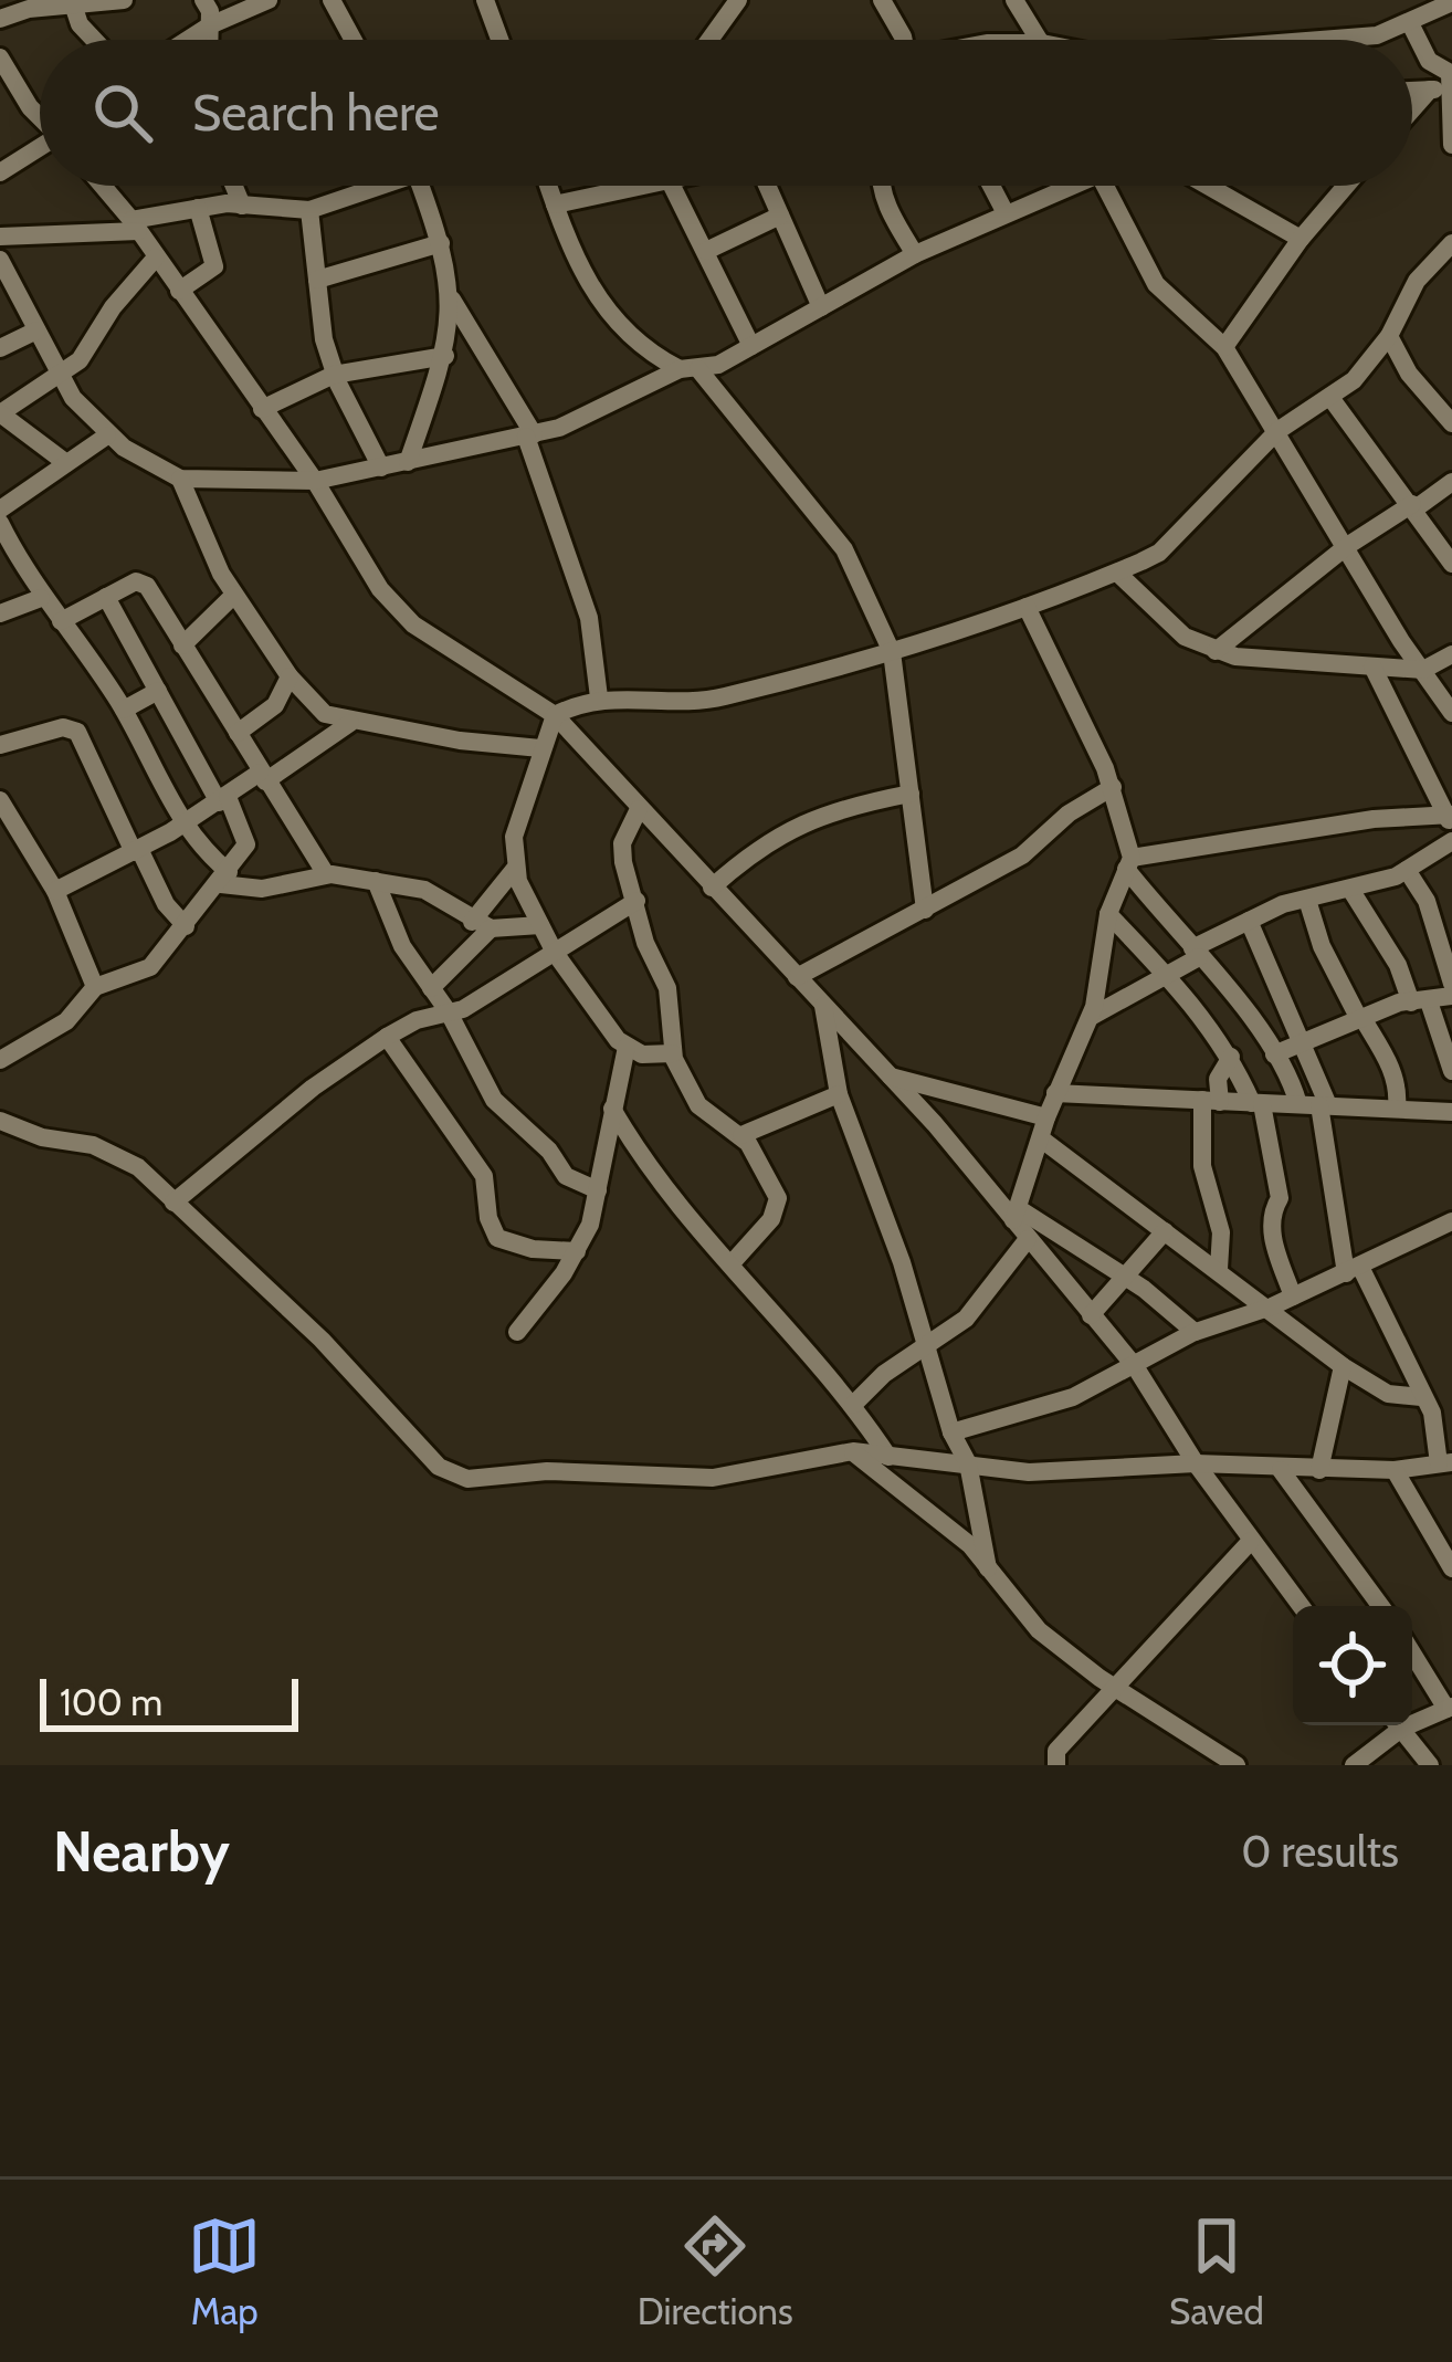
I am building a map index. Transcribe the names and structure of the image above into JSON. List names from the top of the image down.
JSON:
{
  "scale_bar": "100 m",
  "page": {
    "search": "Search here",
    "scale": "100 m",
    "heading": ["Nearby", "0 results"],
    "nav": ["Map", "Directions", "Saved"]
  }
}
